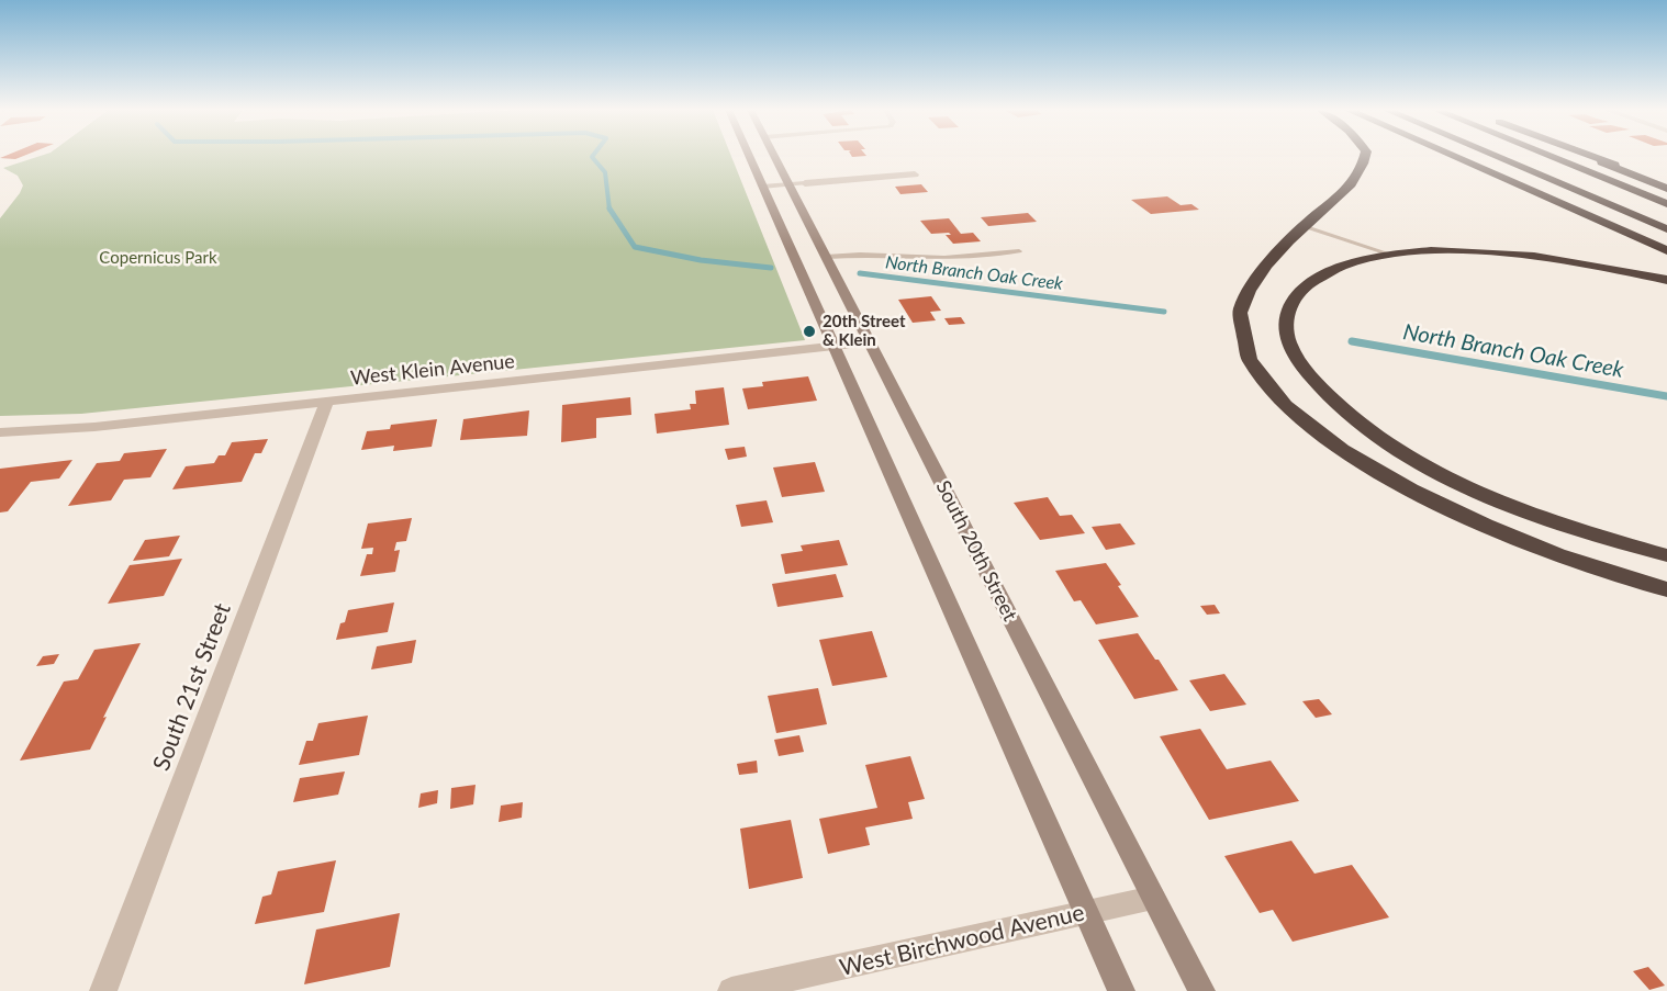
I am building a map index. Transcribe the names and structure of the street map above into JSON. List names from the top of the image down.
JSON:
{
  "streets": {
    "street": [
      "West Klein Avenue",
      "South 20th Street",
      "South 21st Street",
      "West Birchwood Avenue"
    ]
  },
  "crossings": [
    ["West Klein Avenue", "South 20th Street"],
    ["West Klein Avenue", "South 21st Street"],
    ["South 20th Street", "West Birchwood Avenue"]
  ],
  "water": ["North Branch Oak Creek"],
  "parks": ["Copernicus Park"],
  "places": ["20th Street & Klein"]
}
